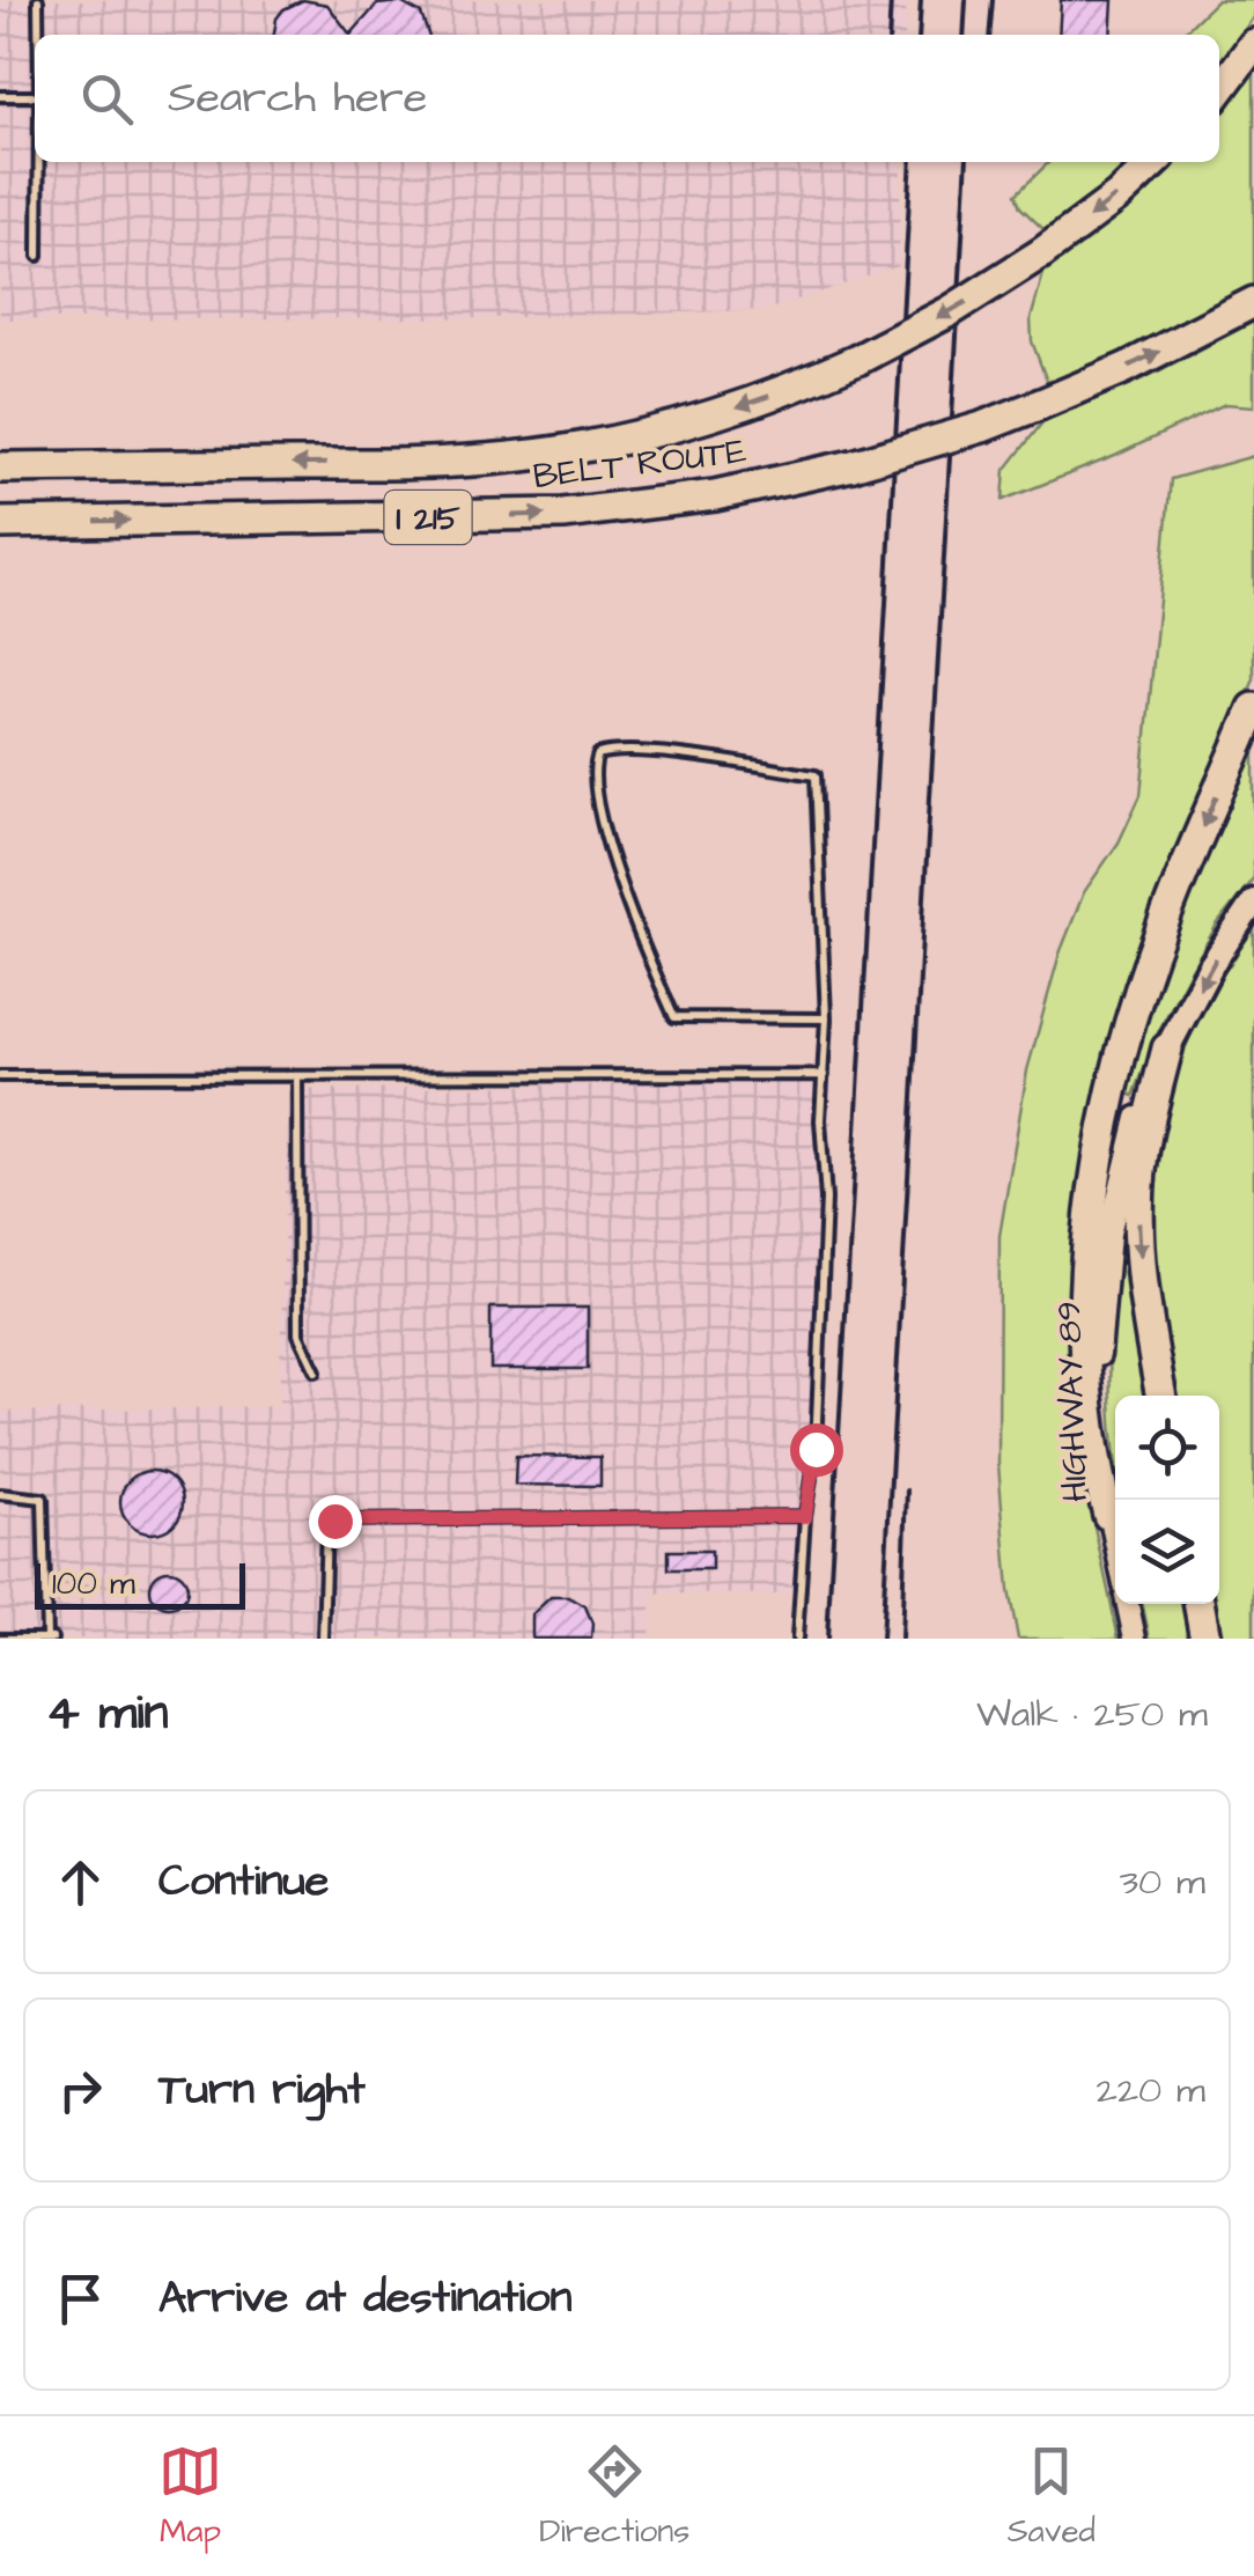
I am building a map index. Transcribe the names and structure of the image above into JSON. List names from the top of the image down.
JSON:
{
  "streets": {
    "highway": ["BELT ROUTE", "I 215"],
    "main road": ["HIGHWAY 89"]
  },
  "scale_bar": "100 m",
  "page": {
    "search": "Search here",
    "scale": "100 m",
    "heading": ["4 min", "Walk · 250 m"],
    "list": [
      ["Continue", "30 m"],
      ["Turn right", "220 m"],
      "Arrive at destination"
    ],
    "nav": ["Map", "Directions", "Saved"]
  }
}
